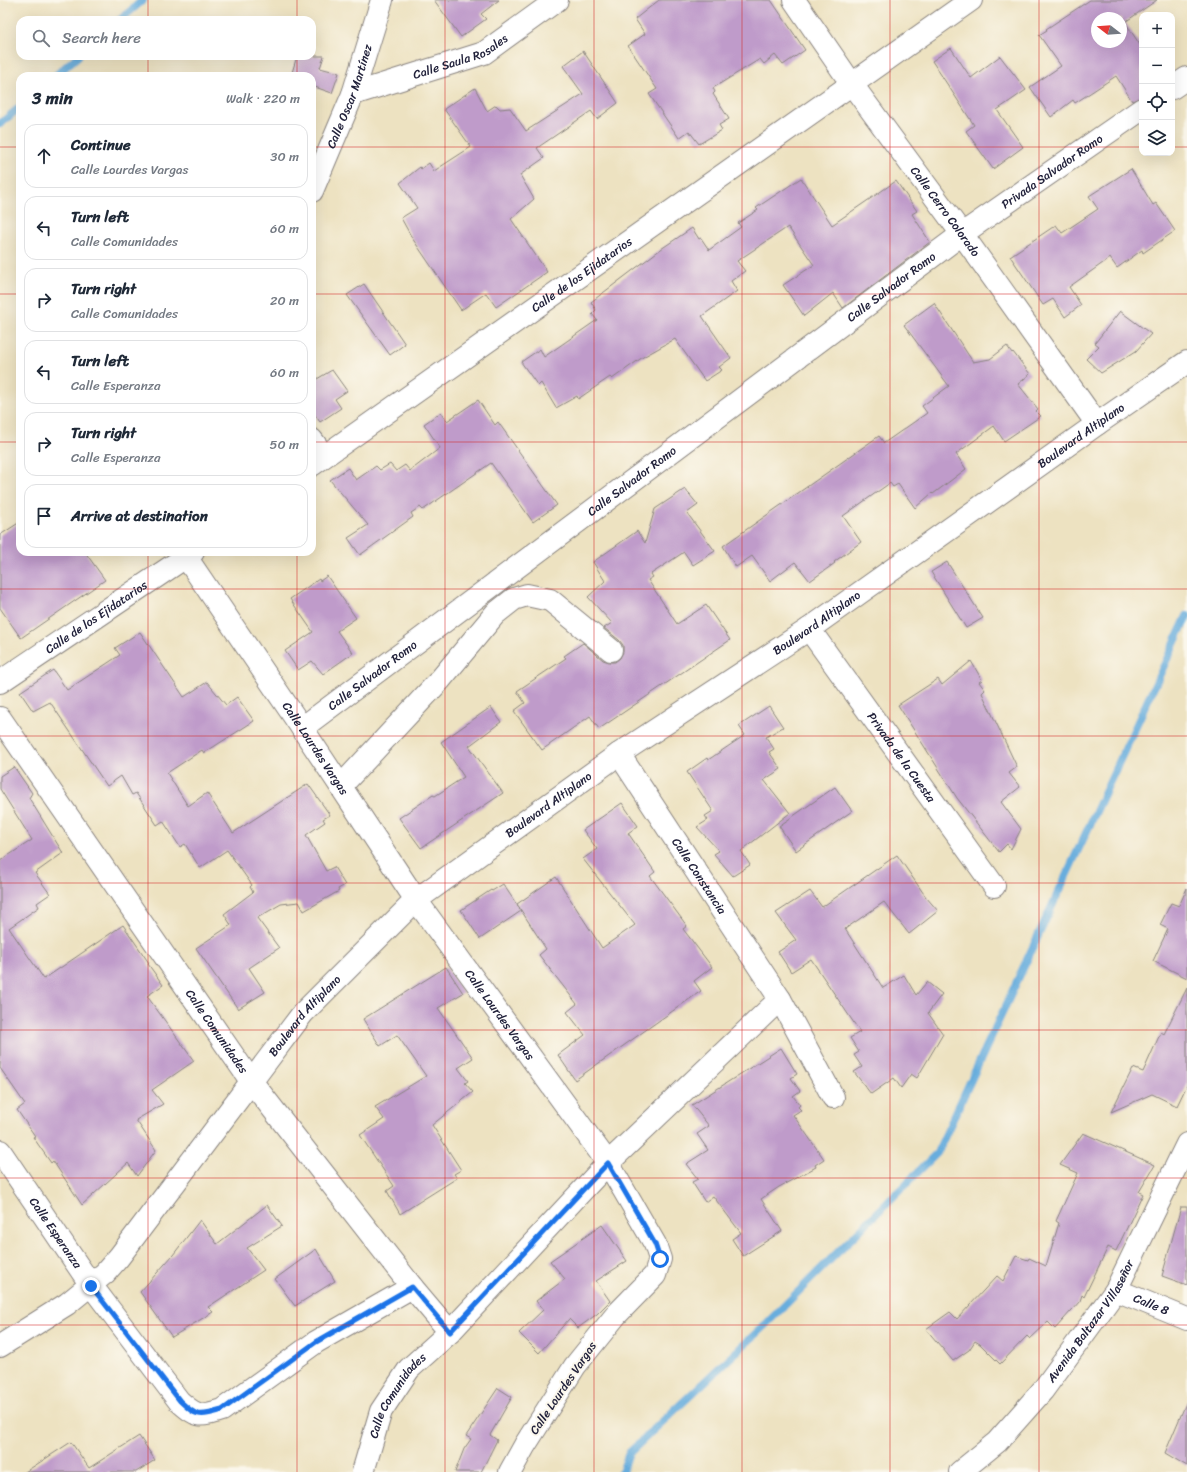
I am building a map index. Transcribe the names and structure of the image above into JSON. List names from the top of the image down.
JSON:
{
  "streets": {
    "street": [
      "Calle Saula Rosales",
      "Calle Oscar Martínez",
      "Privada Salvador Romo",
      "Calle Cerro Colorado",
      "Calle de los Ejidatarios",
      "Calle Salvador Romo",
      "Boulevard Altiplano",
      "Calle Lourdes Vargas",
      "Privada de la Cuesta",
      "Calle Constancia",
      "Calle Comunidades",
      "Calle Esperanza",
      "Calle 8",
      "Avenida Baltazar Villaseñor"
    ]
  },
  "crossings": [
    ["Calle Saula Rosales", "Calle Oscar Martínez"],
    ["Privada Salvador Romo", "Calle Cerro Colorado"],
    ["Privada Salvador Romo", "Calle Salvador Romo"],
    ["Calle Cerro Colorado", "Calle de los Ejidatarios"],
    ["Calle Cerro Colorado", "Calle Salvador Romo"],
    ["Calle Cerro Colorado", "Boulevard Altiplano"],
    ["Calle Salvador Romo", "Calle Lourdes Vargas"],
    ["Boulevard Altiplano", "Calle Lourdes Vargas"],
    ["Boulevard Altiplano", "Privada de la Cuesta"],
    ["Boulevard Altiplano", "Calle Constancia"],
    ["Boulevard Altiplano", "Calle Comunidades"],
    ["Boulevard Altiplano", "Calle Esperanza"],
    ["Calle Lourdes Vargas", "Calle Comunidades"],
    ["Calle Constancia", "Calle Comunidades"],
    ["Calle Comunidades", "Calle Esperanza"],
    ["Calle 8", "Avenida Baltazar Villaseñor"]
  ],
  "north": "left",
  "page": {
    "map_buttons": ["+", "−"],
    "search": "Search here",
    "heading": ["3 min", "Walk · 220 m"],
    "list": [
      ["Continue", "Calle Lourdes Vargas", "30 m"],
      ["Turn left", "Calle Comunidades", "60 m"],
      ["Turn right", "Calle Comunidades", "20 m"],
      ["Turn left", "Calle Esperanza", "60 m"],
      ["Turn right", "Calle Esperanza", "50 m"],
      "Arrive at destination"
    ]
  }
}
